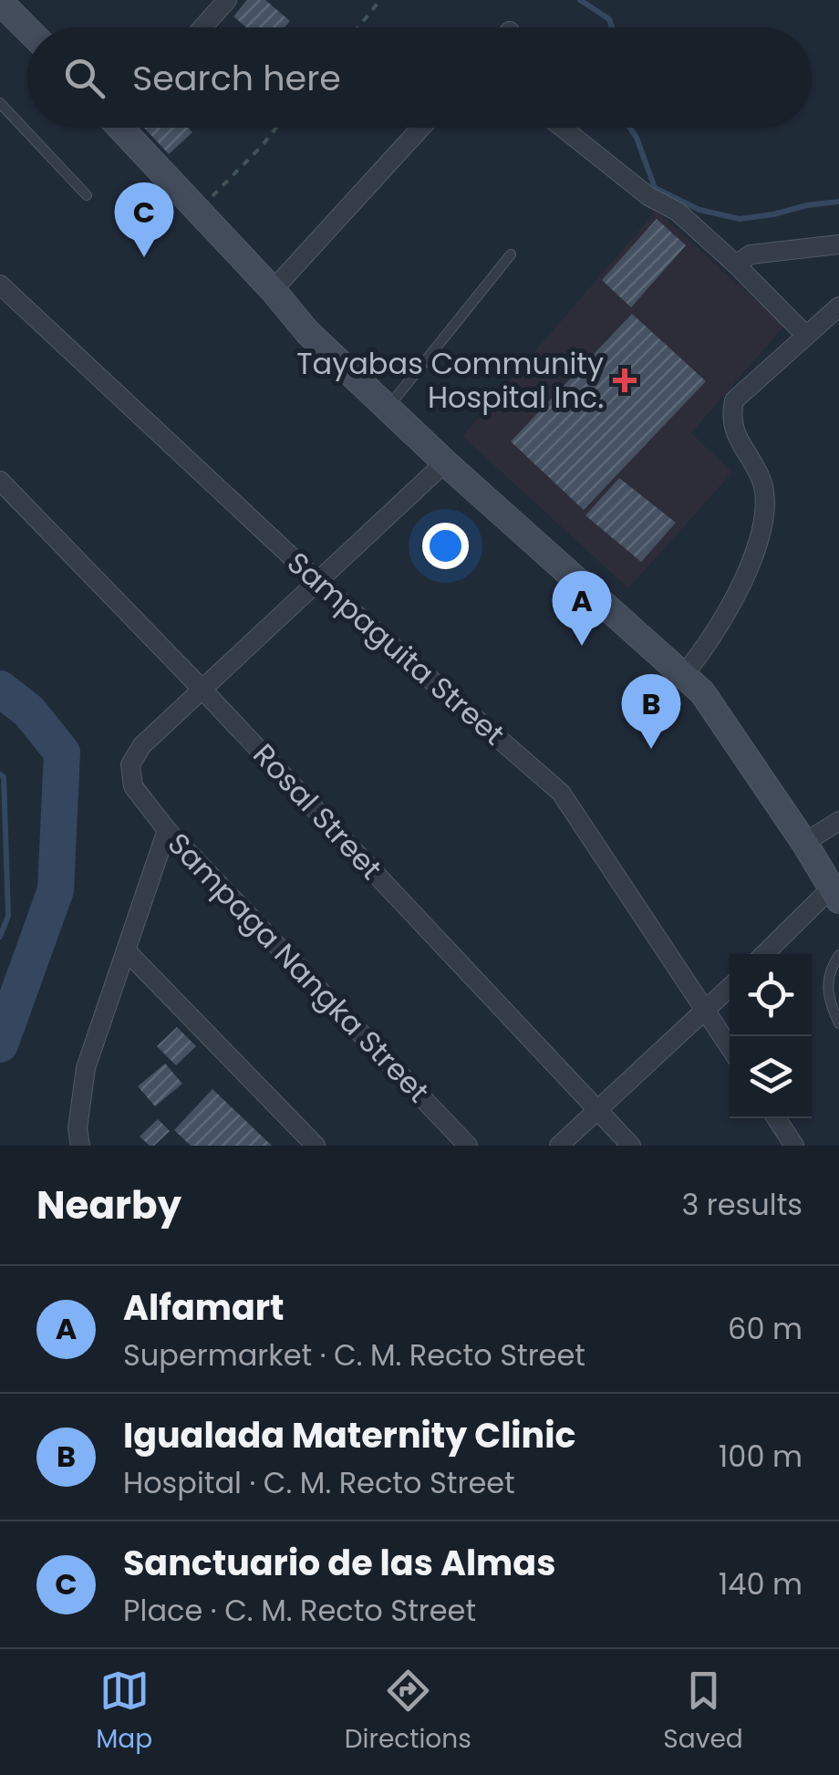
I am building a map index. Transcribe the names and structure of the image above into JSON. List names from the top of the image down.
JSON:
{
  "streets": {
    "street": ["Sampaguita Street", "Rosal Street", "Sampaga Nangka Street"]
  },
  "crossings": [
    ["Rosal Street", "Sampaga Nangka Street"]
  ],
  "places": {
    "health": ["Tayabas Community Hospital Inc."]
  },
  "page": {
    "search": "Search here",
    "pins": ["C", "A", "B"],
    "heading": ["Nearby", "3 results"],
    "list": [
      {
        "mark": "A",
        "name": "Alfamart",
        "note": "Supermarket · C. M. Recto Street",
        "value": "60 m"
      },
      {
        "mark": "B",
        "name": "Igualada Maternity Clinic",
        "note": "Hospital · C. M. Recto Street",
        "value": "100 m"
      },
      {
        "mark": "C",
        "name": "Sanctuario de las Almas",
        "note": "Place · C. M. Recto Street",
        "value": "140 m"
      }
    ],
    "nav": ["Map", "Directions", "Saved"]
  }
}
